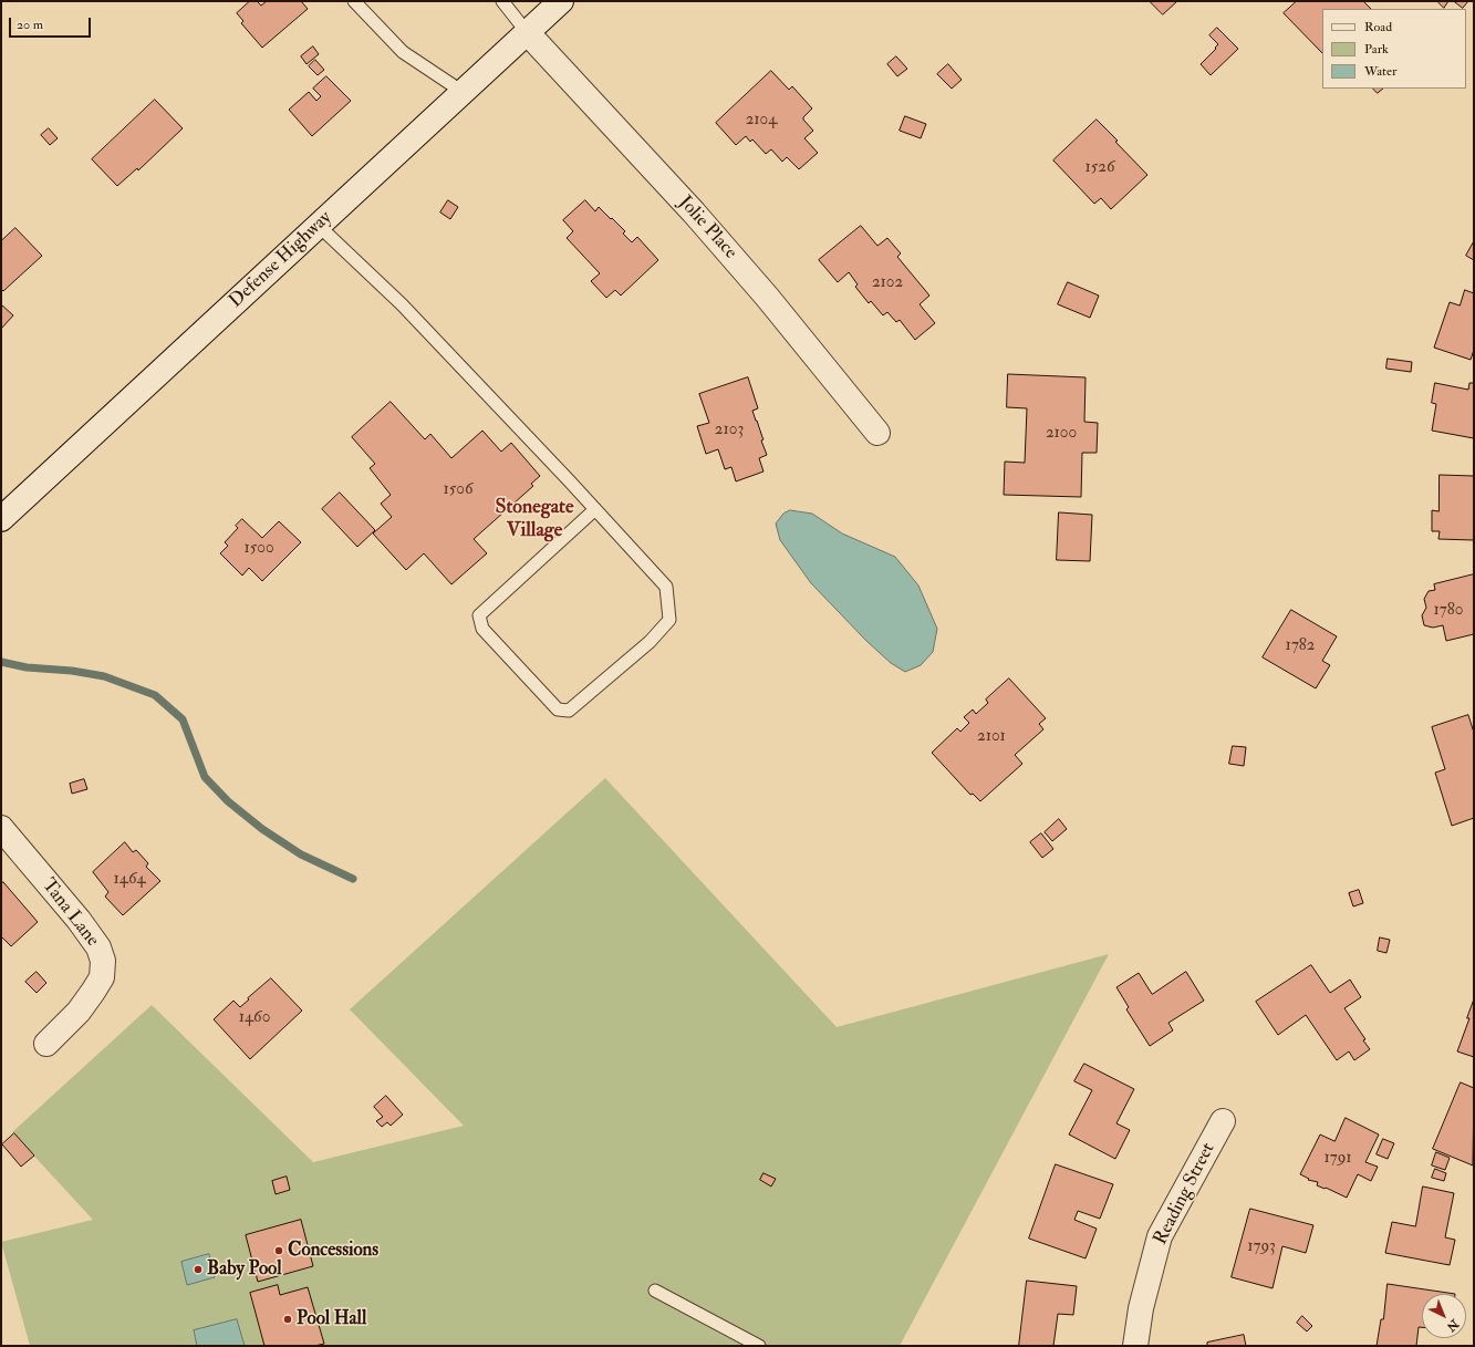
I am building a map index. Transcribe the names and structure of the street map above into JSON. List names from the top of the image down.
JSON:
{
  "streets": {
    "street": [
      "Jolie Place",
      "Defense Highway",
      "Tana Lane",
      "Reading Street"
    ]
  },
  "crossings": [
    ["Jolie Place", "Defense Highway"]
  ],
  "districts": ["Stonegate Village"],
  "places": ["Concessions", "Baby Pool", "Pool Hall"],
  "house_numbers": [
    "2104",
    "1526",
    "2102",
    "2103",
    "2100",
    "1506",
    "1500",
    "1780",
    "1782",
    "2101",
    "1464",
    "1460",
    "1791",
    "1793"
  ],
  "legend": ["Road", "Park", "Water"],
  "scale_bar": "20 m",
  "north": "bottom right"
}
